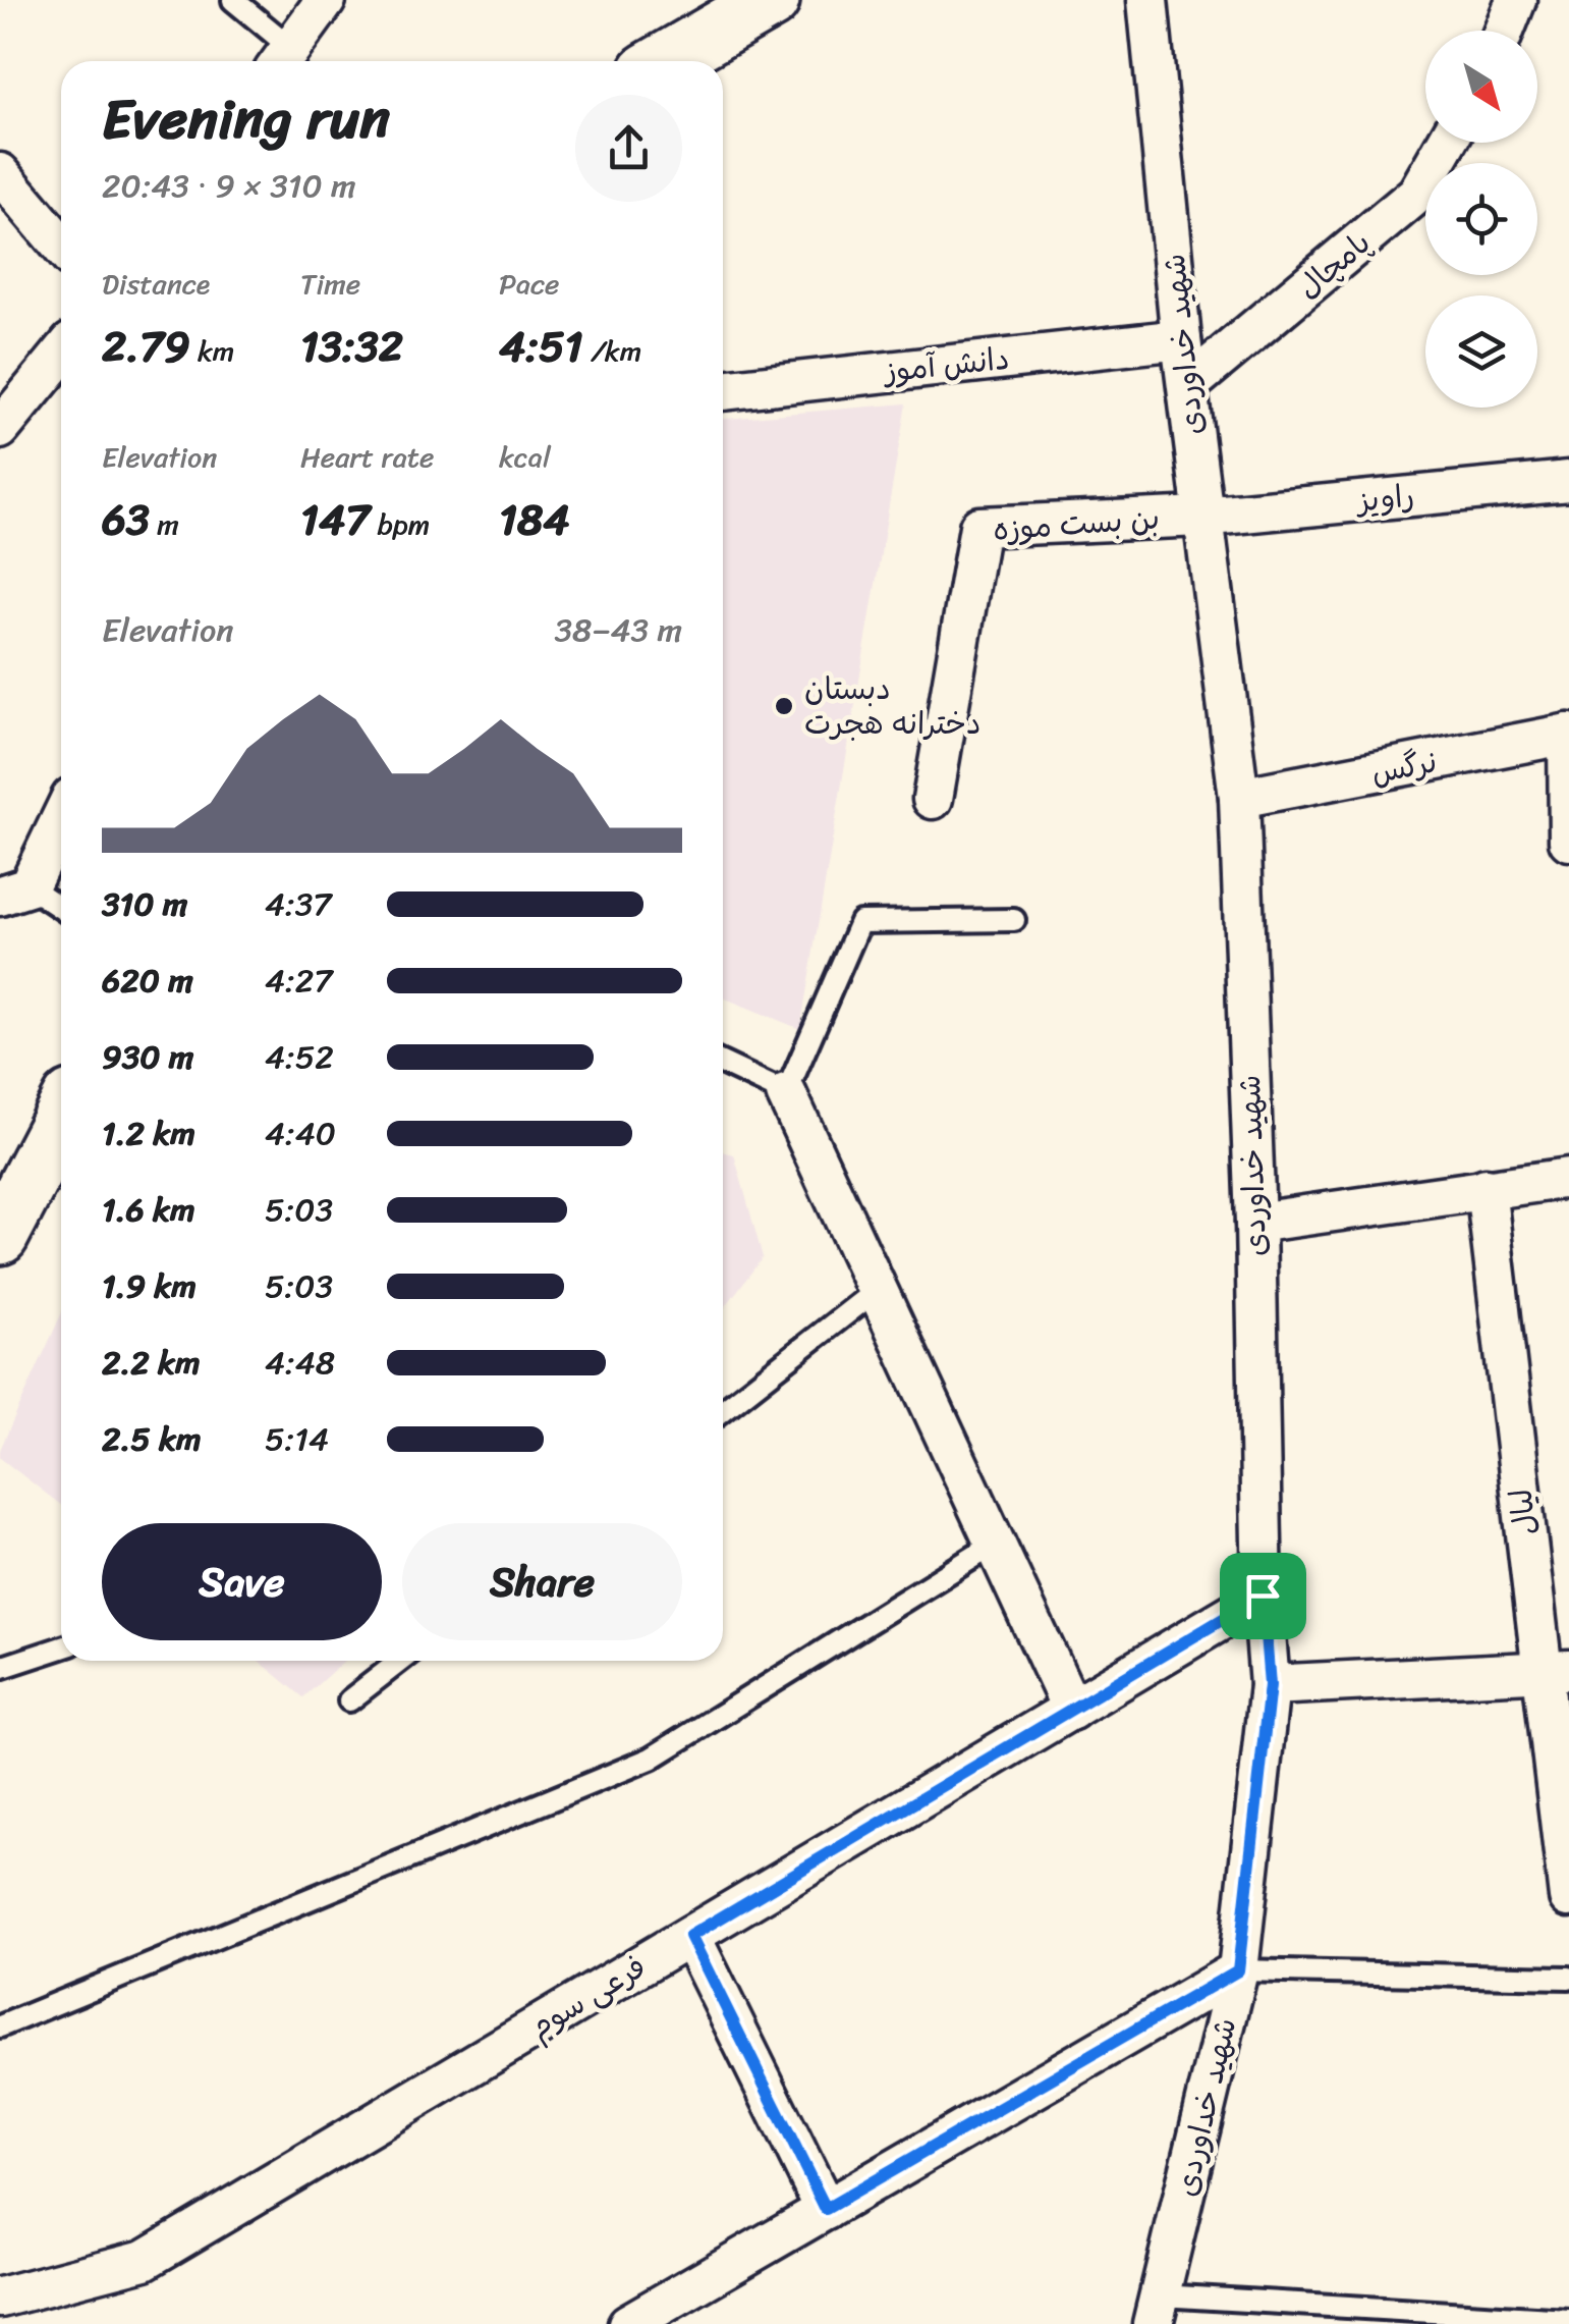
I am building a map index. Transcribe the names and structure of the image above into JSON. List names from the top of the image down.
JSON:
{
  "streets": {
    "street": [
      "پامچال",
      "شهید خداوردی",
      "دانش آموز",
      "راویز",
      "بن بست موزه",
      "نرگس",
      "لیال",
      "فرعی سوم"
    ]
  },
  "crossings": [
    ["پامچال", "شهید خداوردی"],
    ["شهید خداوردی", "دانش آموز"],
    ["شهید خداوردی", "راویز"],
    ["شهید خداوردی", "بن بست موزه"],
    ["شهید خداوردی", "نرگس"],
    ["شهید خداوردی", "فرعی سوم"],
    ["راویز", "بن بست موزه"]
  ],
  "places": ["دبستان دخترانه هجرت"],
  "north": "bottom right",
  "page": {
    "heading": ["Evening run", "20:43 · 9 × 310 m"],
    "stats": [
      ["Distance", "2.79 km"],
      ["Time", "13:32"],
      ["Pace", "4:51 /km"],
      ["Elevation", "63 m"],
      ["Heart rate", "147 bpm"],
      ["kcal", "184"]
    ],
    "chart": ["Elevation", "38–43 m"],
    "list": [
      {
        "name": "310 m",
        "note": "4:37"
      },
      {
        "name": "620 m",
        "note": "4:27"
      },
      {
        "name": "930 m",
        "note": "4:52"
      },
      {
        "name": "1.2 km",
        "note": "4:40"
      },
      {
        "name": "1.6 km",
        "note": "5:03"
      },
      {
        "name": "1.9 km",
        "note": "5:03"
      },
      {
        "name": "2.2 km",
        "note": "4:48"
      },
      {
        "name": "2.5 km",
        "note": "5:14"
      }
    ],
    "buttons": ["Save", "Share"]
  }
}
